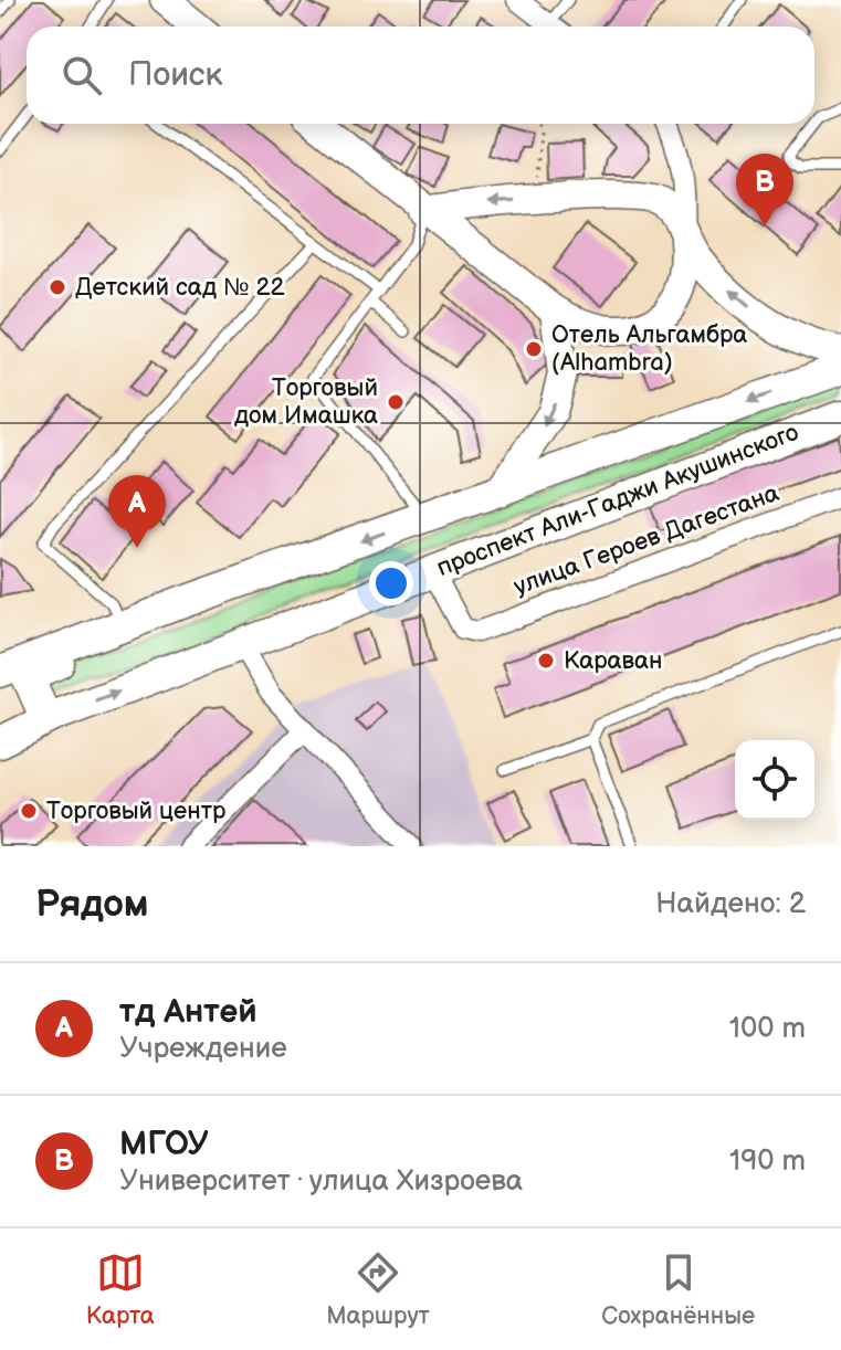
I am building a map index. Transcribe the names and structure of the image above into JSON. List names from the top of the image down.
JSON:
{
  "streets": {
    "main road": ["проспект Али-Гаджи Акушинского"],
    "street": ["улица Героев Дагестана"]
  },
  "crossings": [
    ["проспект Али-Гаджи Акушинского", "улица Героев Дагестана"]
  ],
  "places": [
    "Детский сад № 22",
    "Отель Альгамбра (Alhambra)",
    "Торговый дом Имашка",
    "Караван",
    "Торговый центр"
  ],
  "page": {
    "search": "Поиск",
    "pins": ["B", "A"],
    "heading": ["Рядом", "Найдено: 2"],
    "list": [
      {
        "mark": "A",
        "name": "тд Антей",
        "note": "Учреждение",
        "value": "100 m"
      },
      {
        "mark": "B",
        "name": "МГОУ",
        "note": "Университет · улица Хизроева",
        "value": "190 m"
      }
    ],
    "nav": ["Карта", "Маршрут", "Сохранённые"]
  }
}
